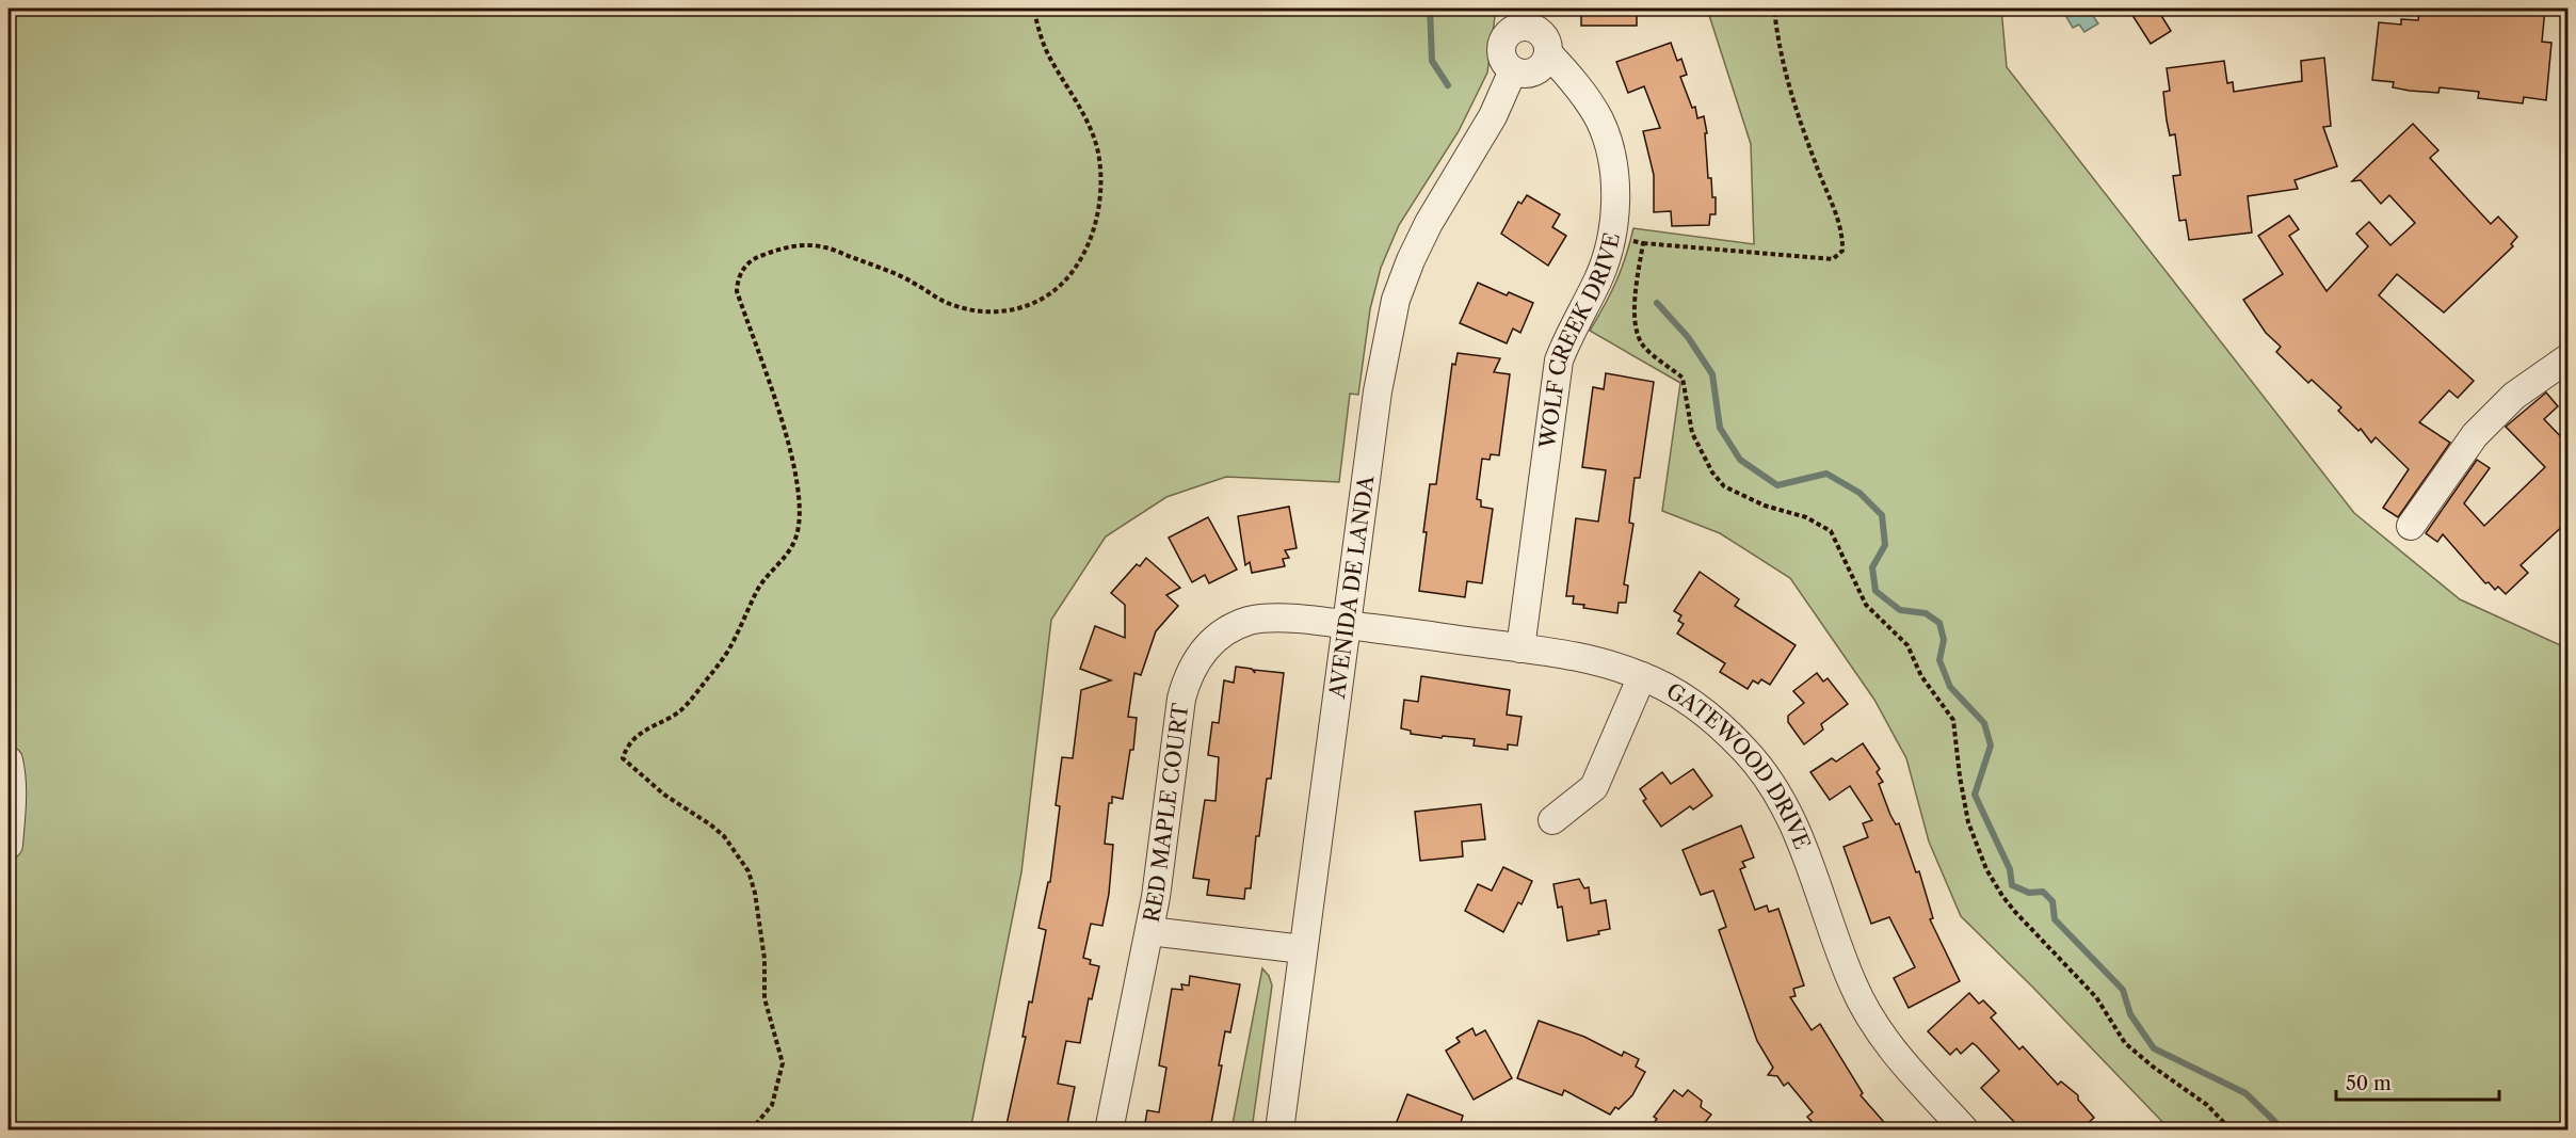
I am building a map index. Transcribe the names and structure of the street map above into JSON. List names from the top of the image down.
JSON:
{
  "streets": {
    "street": [
      "WOLF CREEK DRIVE",
      "AVENIDA DE LANDA",
      "GATEWOOD DRIVE",
      "RED MAPLE COURT"
    ]
  },
  "crossings": [
    ["WOLF CREEK DRIVE", "AVENIDA DE LANDA"],
    ["WOLF CREEK DRIVE", "GATEWOOD DRIVE"],
    ["AVENIDA DE LANDA", "GATEWOOD DRIVE"],
    ["AVENIDA DE LANDA", "RED MAPLE COURT"],
    ["GATEWOOD DRIVE", "RED MAPLE COURT"]
  ],
  "scale_bar": "50 m"
}
